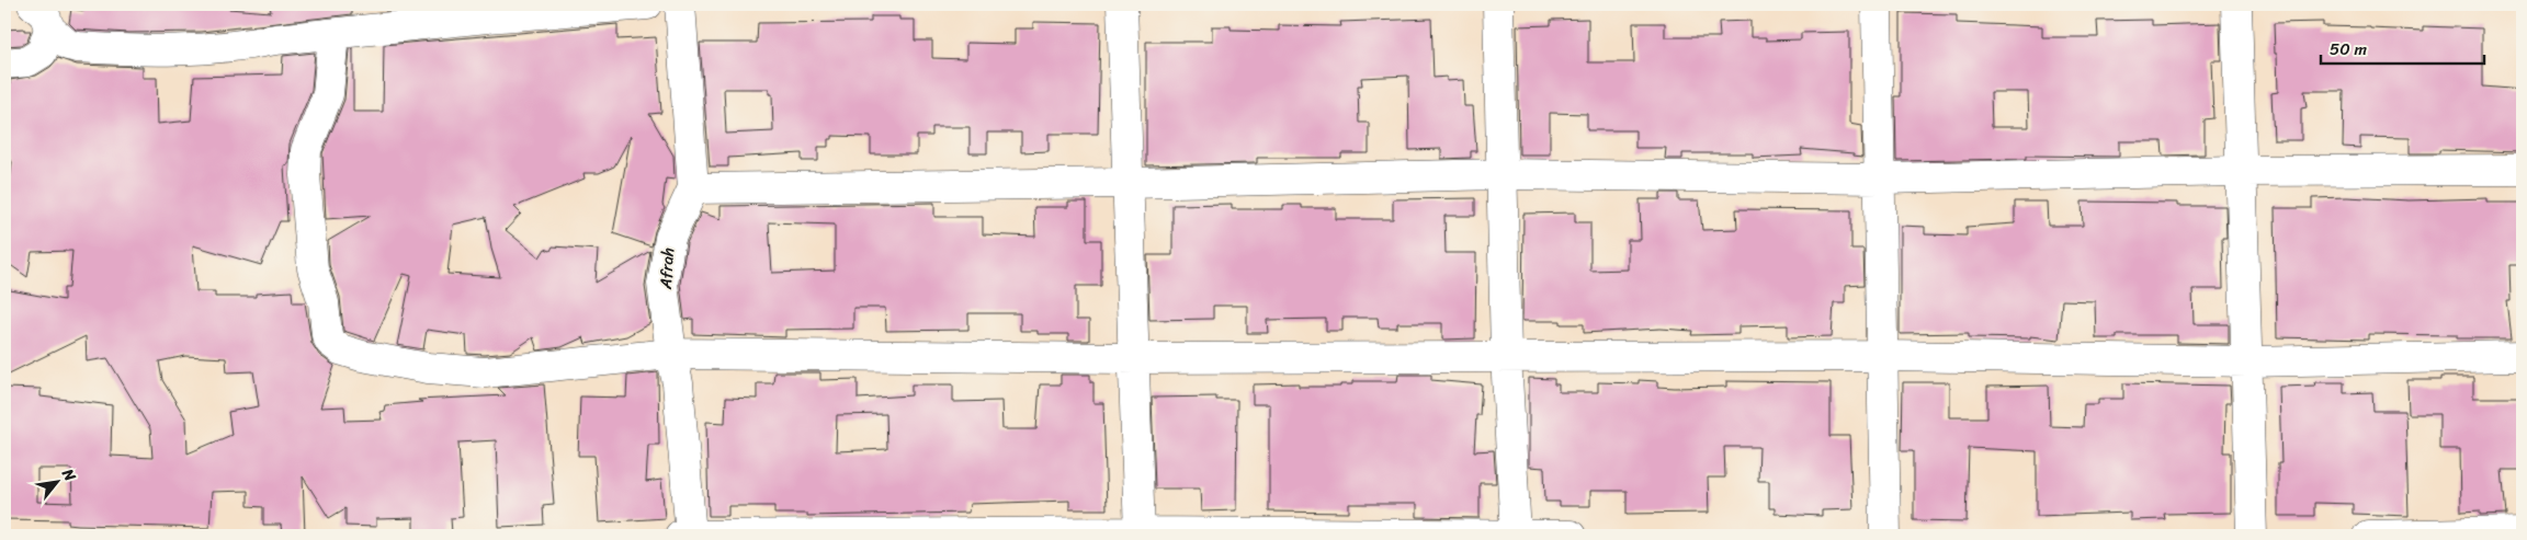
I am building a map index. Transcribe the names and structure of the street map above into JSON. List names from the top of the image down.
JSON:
{
  "streets": {
    "street": ["Afrah"]
  },
  "scale_bar": "50 m",
  "north": "top right"
}
